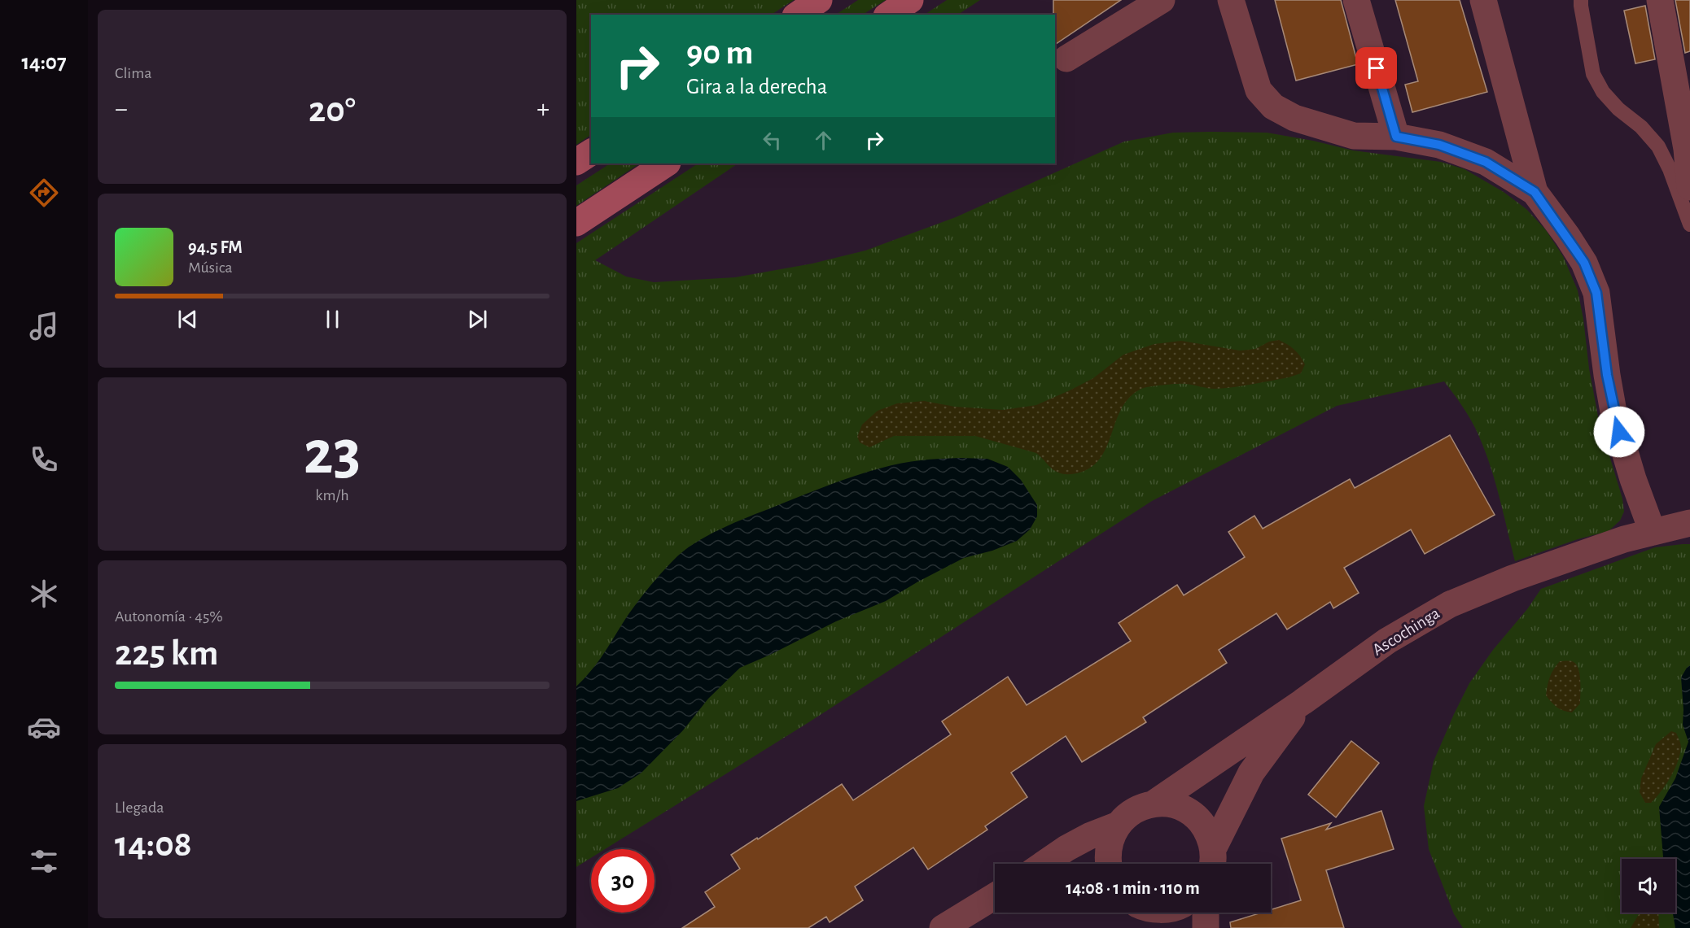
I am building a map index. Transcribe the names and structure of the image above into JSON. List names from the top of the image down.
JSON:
{
  "streets": {
    "street": ["Ascochinga"]
  },
  "page": {
    "tabs": "14:07",
    "tile": [
      "Clima",
      ["23", "km/h"],
      ["Autonomía · 45%", "225 km"],
      ["Llegada", "14:08"]
    ],
    "turn": ["90 m", "Gira a la derecha"],
    "heat": ["−", "20°", "+"],
    "song": ["94.5 FM", "Música"],
    "limit": "30",
    "trip": "14:08 · 1 min · 110 m"
  }
}
